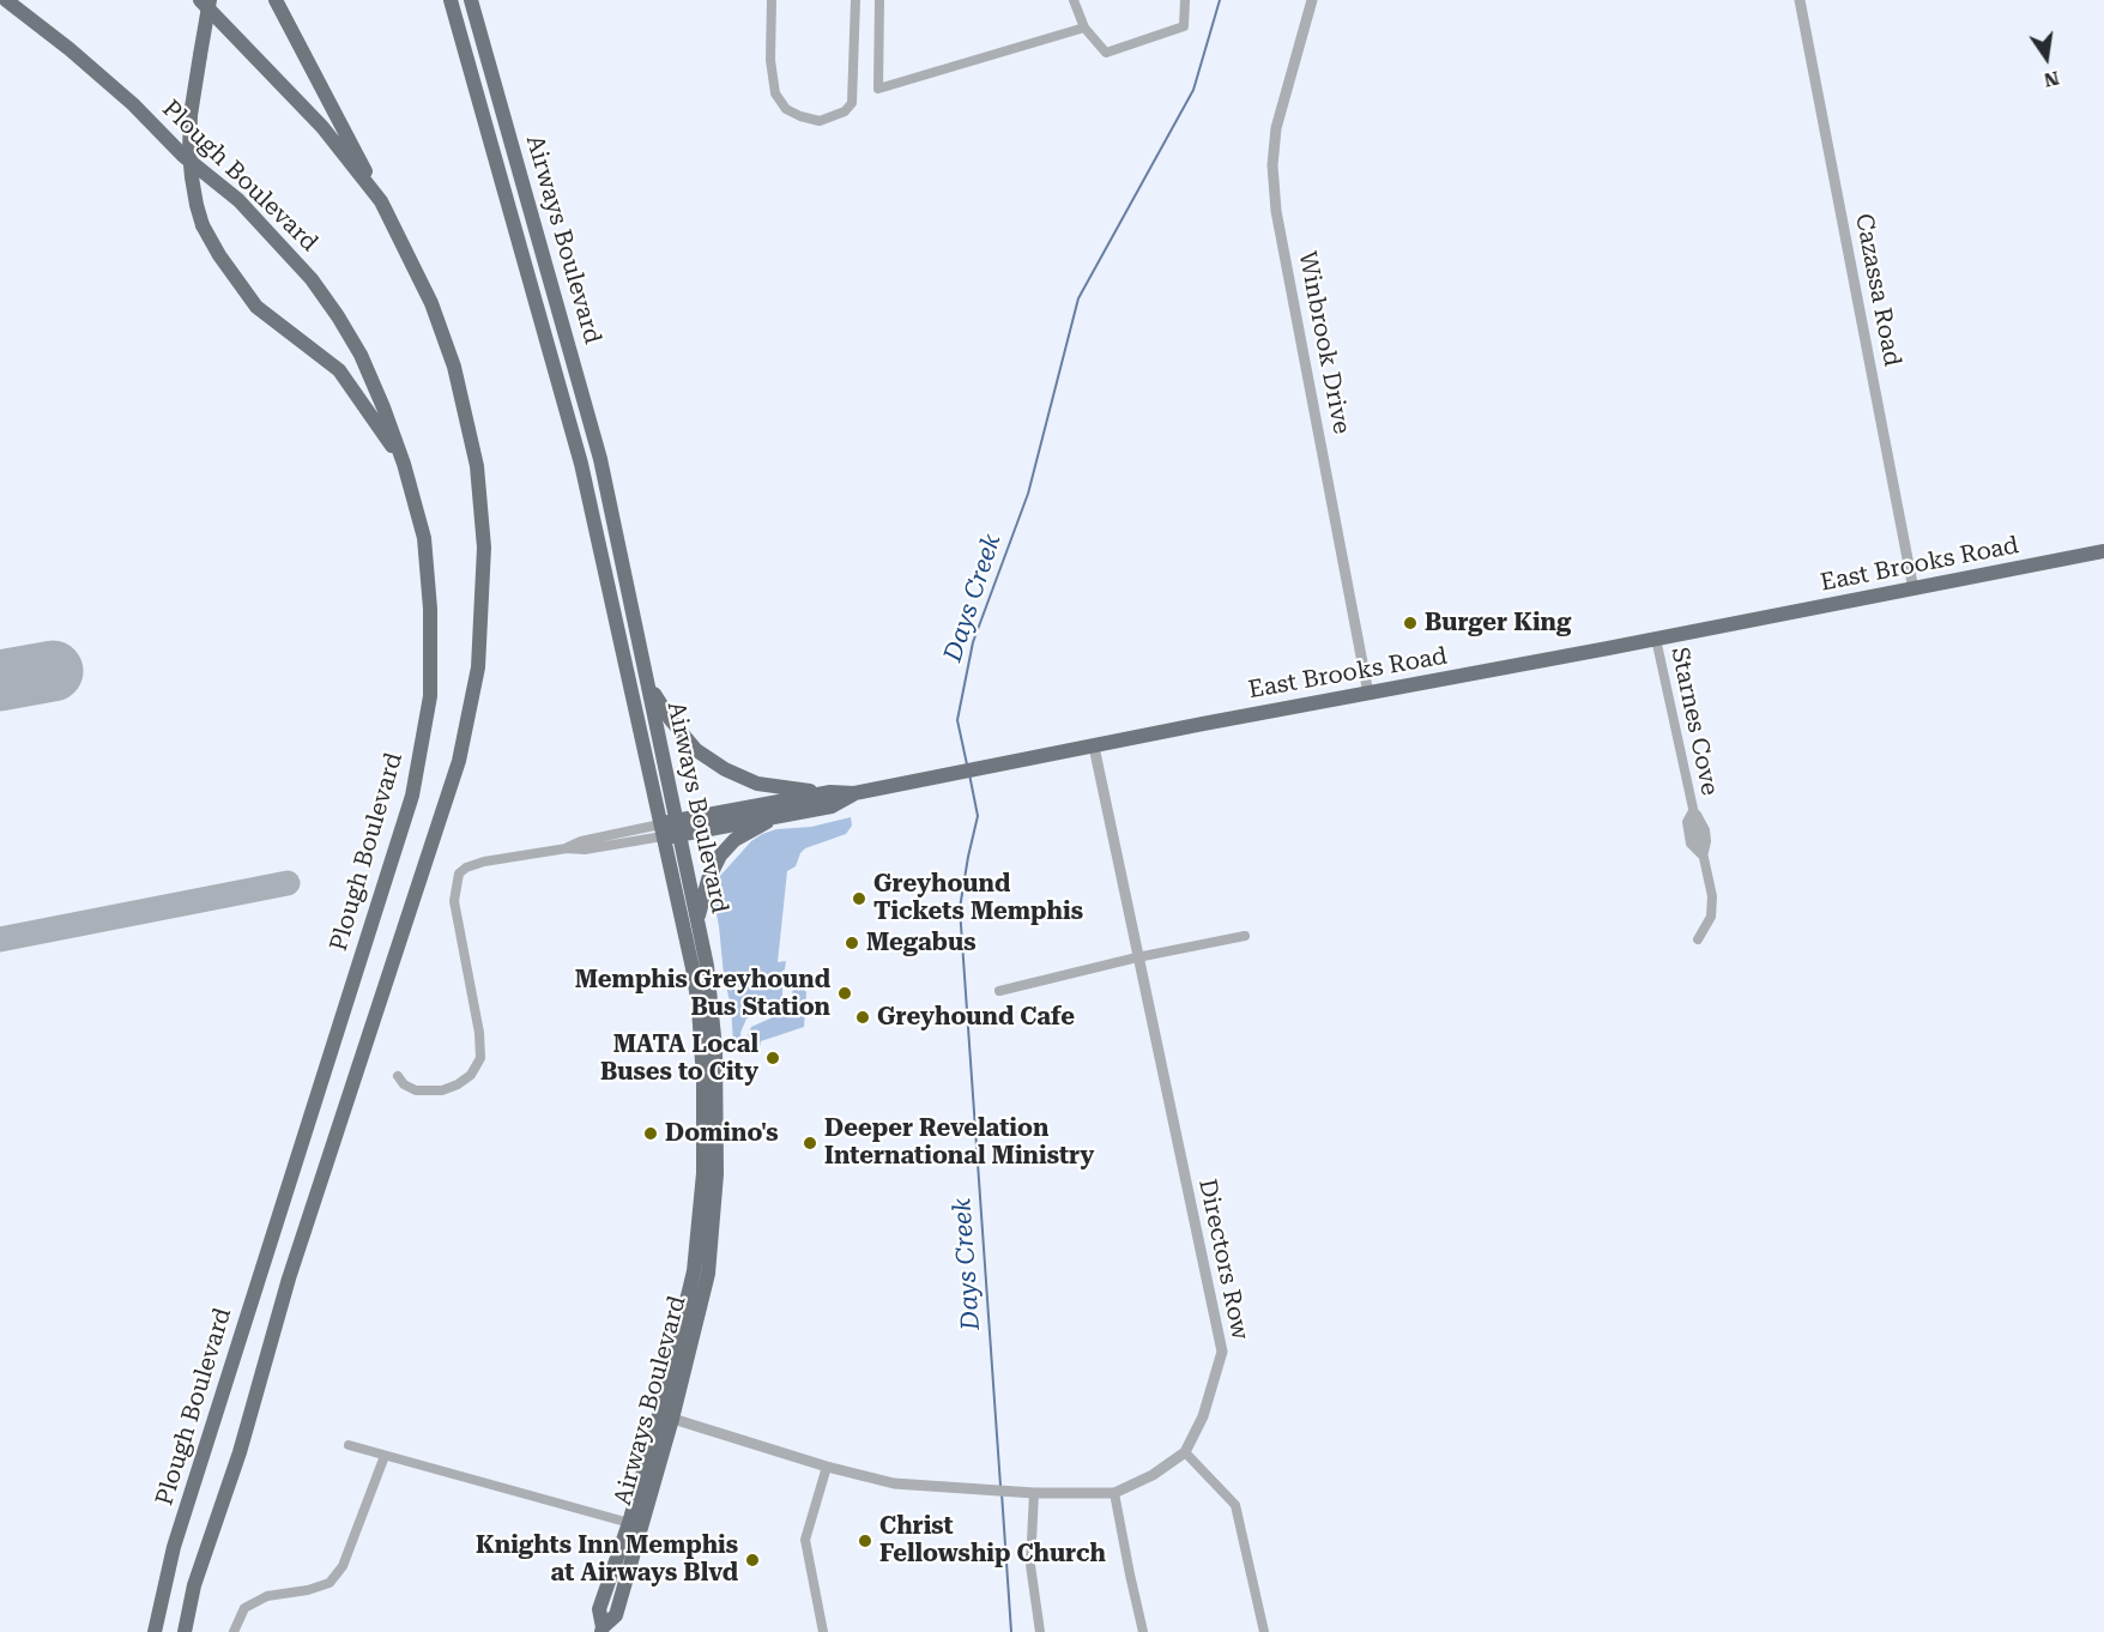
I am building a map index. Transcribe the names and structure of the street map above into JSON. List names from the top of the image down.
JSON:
{
  "streets": {
    "main road": ["Plough Boulevard", "Airways Boulevard", "East Brooks Road"],
    "street": [
      "Cazassa Road",
      "Winbrook Drive",
      "Starnes Cove",
      "Directors Row"
    ]
  },
  "crossings": [
    ["Airways Boulevard", "East Brooks Road"],
    ["Airways Boulevard", "Directors Row"],
    ["Cazassa Road", "East Brooks Road"],
    ["Winbrook Drive", "East Brooks Road"],
    ["East Brooks Road", "Starnes Cove"],
    ["East Brooks Road", "Directors Row"]
  ],
  "water": ["Days Creek"],
  "places": [
    "Burger King",
    "Greyhound Tickets Memphis",
    "Megabus",
    "Memphis Greyhound Bus Station",
    "Greyhound Cafe",
    "MATA Local Buses to City",
    "Domino's",
    "Deeper Revelation International Ministry",
    "Christ Fellowship Church",
    "Knights Inn Memphis at Airways Blvd"
  ],
  "north": "bottom"
}
